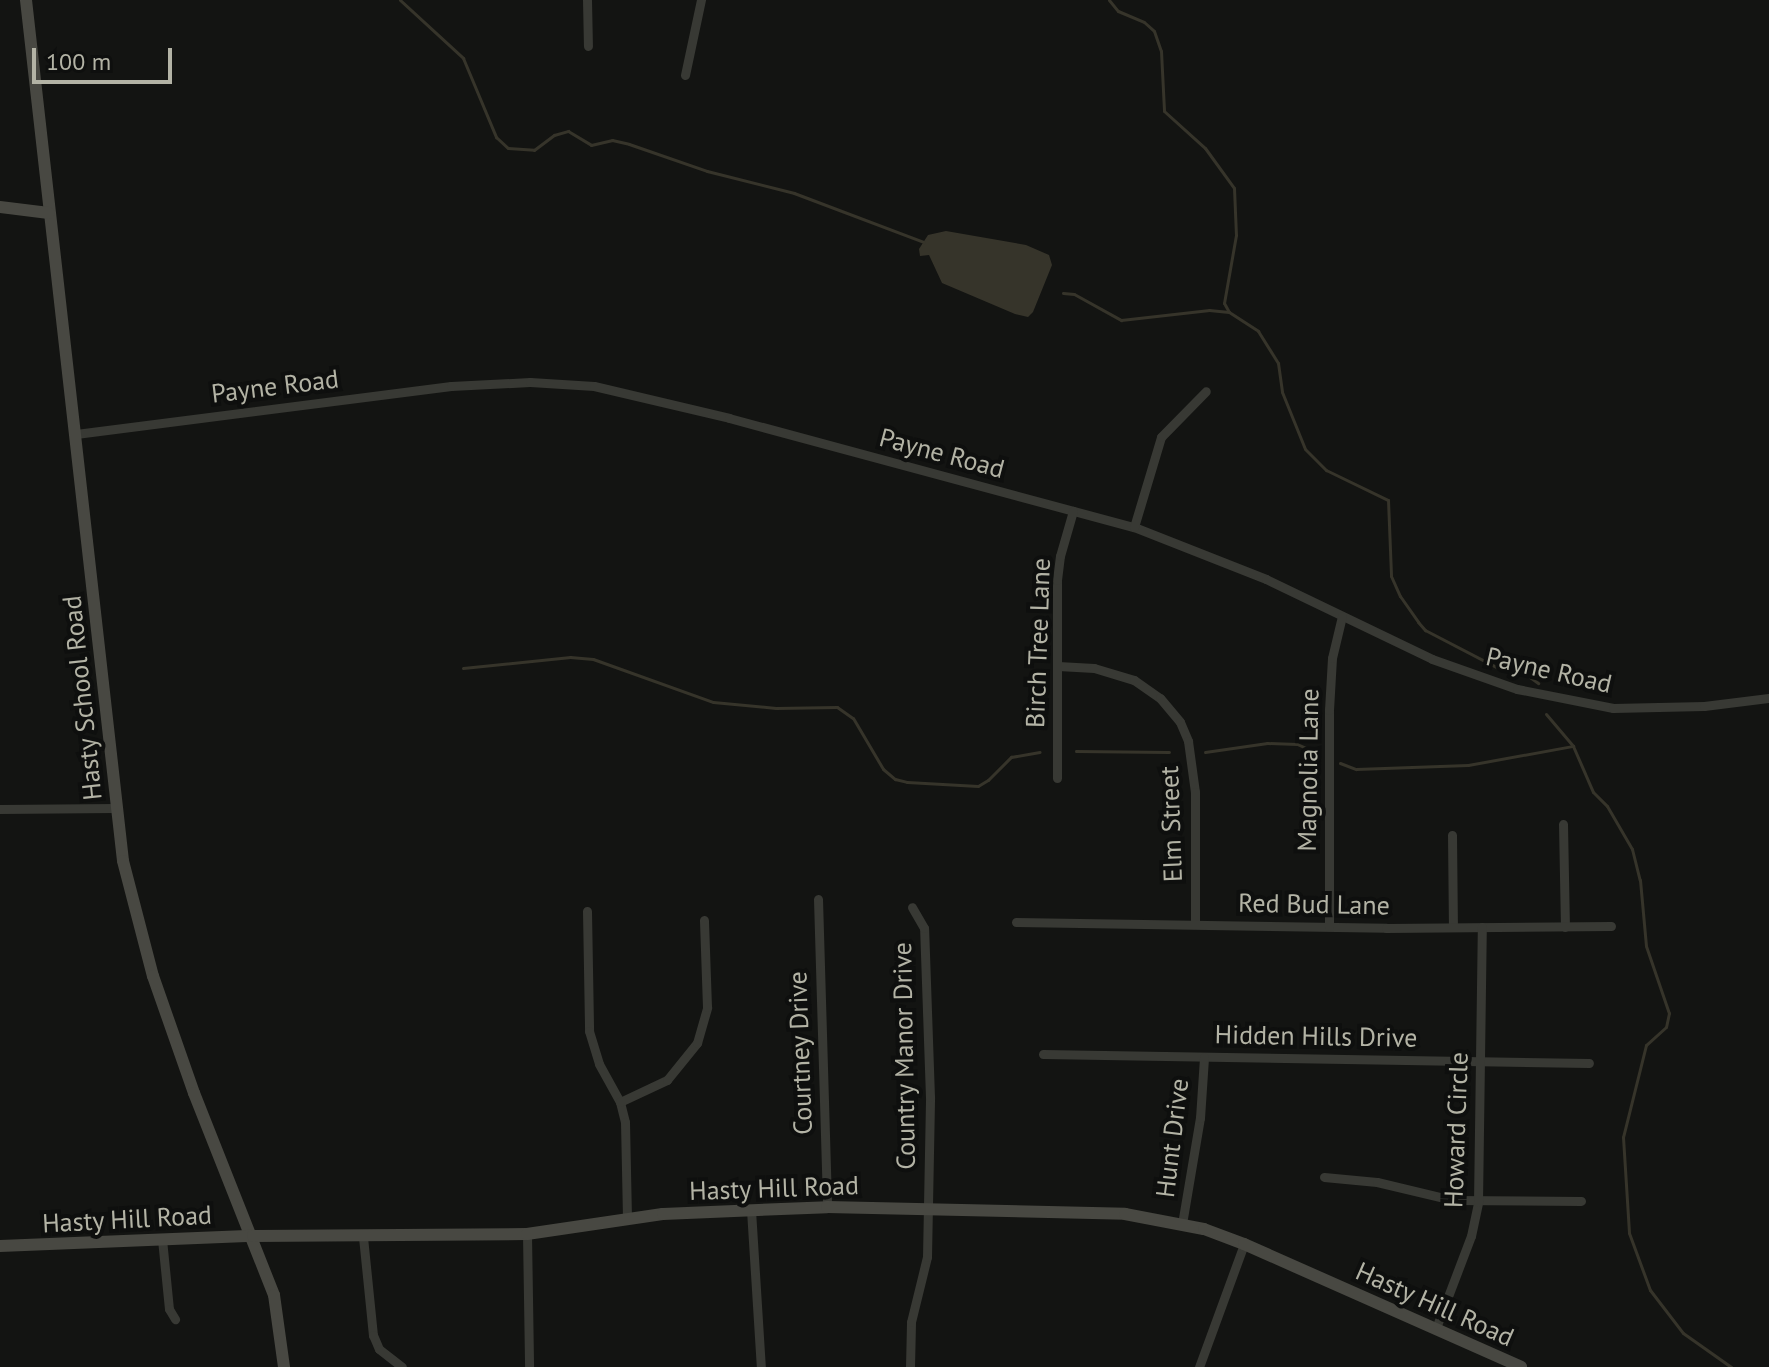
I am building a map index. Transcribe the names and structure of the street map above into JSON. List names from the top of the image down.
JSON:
{
  "streets": {
    "street": [
      "Payne Road",
      "Birch Tree Lane",
      "Hasty School Road",
      "Magnolia Lane",
      "Elm Street",
      "Red Bud Lane",
      "Hidden Hills Drive",
      "Courtney Drive",
      "Country Manor Drive",
      "Howard Circle",
      "Hunt Drive",
      "Hasty Hill Road"
    ]
  },
  "crossings": [
    ["Payne Road", "Birch Tree Lane"],
    ["Payne Road", "Hasty School Road"],
    ["Payne Road", "Magnolia Lane"],
    ["Birch Tree Lane", "Elm Street"],
    ["Hasty School Road", "Hasty Hill Road"],
    ["Magnolia Lane", "Red Bud Lane"],
    ["Elm Street", "Red Bud Lane"],
    ["Red Bud Lane", "Howard Circle"],
    ["Hidden Hills Drive", "Howard Circle"],
    ["Hidden Hills Drive", "Hunt Drive"],
    ["Courtney Drive", "Hasty Hill Road"],
    ["Country Manor Drive", "Hasty Hill Road"],
    ["Howard Circle", "Hasty Hill Road"],
    ["Hunt Drive", "Hasty Hill Road"]
  ],
  "scale_bar": "100 m"
}
